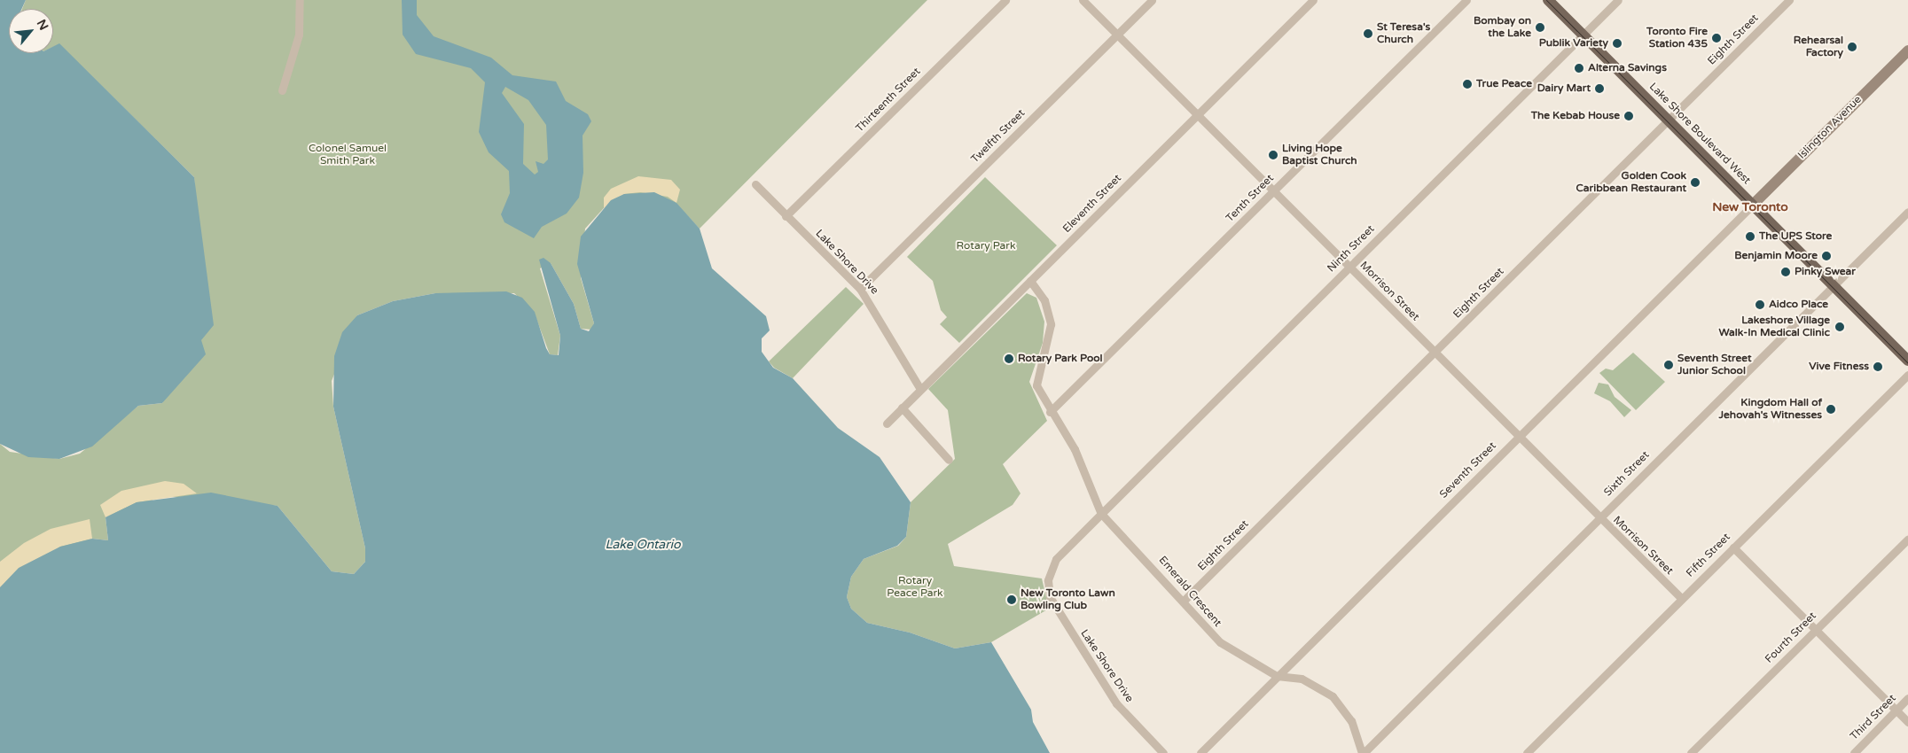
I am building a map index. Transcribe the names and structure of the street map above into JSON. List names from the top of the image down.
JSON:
{
  "streets": {
    "main road": ["Islington Avenue", "Lake Shore Boulevard West"],
    "street": [
      "Eighth Street",
      "Thirteenth Street",
      "Twelfth Street",
      "Tenth Street",
      "Eleventh Street",
      "Ninth Street",
      "Lake Shore Drive",
      "Morrison Street",
      "Seventh Street",
      "Sixth Street",
      "Fifth Street",
      "Emerald Crescent",
      "Fourth Street",
      "Third Street"
    ]
  },
  "crossings": [
    ["Eighth Street", "Lake Shore Boulevard West"],
    ["Eighth Street", "Morrison Street"],
    ["Eighth Street", "Emerald Crescent"],
    ["Thirteenth Street", "Lake Shore Drive"],
    ["Islington Avenue", "Lake Shore Boulevard West"],
    ["Islington Avenue", "Seventh Street"],
    ["Lake Shore Boulevard West", "Ninth Street"],
    ["Lake Shore Boulevard West", "Seventh Street"],
    ["Lake Shore Boulevard West", "Sixth Street"],
    ["Twelfth Street", "Lake Shore Drive"],
    ["Twelfth Street", "Morrison Street"],
    ["Tenth Street", "Morrison Street"],
    ["Eleventh Street", "Lake Shore Drive"],
    ["Eleventh Street", "Morrison Street"],
    ["Ninth Street", "Lake Shore Drive"],
    ["Ninth Street", "Morrison Street"],
    ["Ninth Street", "Emerald Crescent"],
    ["Lake Shore Drive", "Emerald Crescent"],
    ["Morrison Street", "Seventh Street"],
    ["Morrison Street", "Sixth Street"],
    ["Morrison Street", "Fifth Street"],
    ["Seventh Street", "Emerald Crescent"],
    ["Sixth Street", "Emerald Crescent"]
  ],
  "districts": ["New Toronto"],
  "water": ["Lake Ontario"],
  "parks": ["Colonel Samuel Smith Park", "Rotary Park", "Rotary Peace Park"],
  "places": [
    "Bombay on the Lake",
    "St Teresa's Church",
    "Toronto Fire Station 435",
    "Publik Variety",
    "Rehearsal Factory",
    "Alterna Savings",
    "True Peace",
    "Dairy Mart",
    "The Kebab House",
    "Living Hope Baptist Church",
    "Golden Cook Caribbean Restaurant",
    "The UPS Store",
    "Benjamin Moore",
    "Pinky Swear",
    "Aidco Place",
    "Lakeshore Village Walk-In Medical Clinic",
    "Rotary Park Pool",
    "Seventh Street Junior School",
    "Vive Fitness",
    "Kingdom Hall of Jehovah's Witnesses",
    "New Toronto Lawn Bowling Club"
  ],
  "north": "top right"
}
